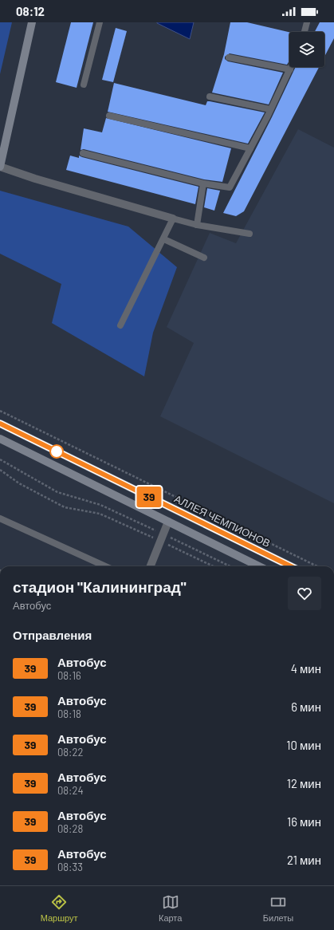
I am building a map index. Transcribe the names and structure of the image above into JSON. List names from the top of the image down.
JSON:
{
  "streets": {
    "main road": ["АЛЛЕЯ ЧЕМПИОНОВ"]
  },
  "lines": ["bus line 39"],
  "page": {
    "status": "08:12",
    "on_map": "39",
    "heading": [
      ["стадион \"Калининград\"", "Автобус"],
      "Отправления"
    ],
    "list": [
      {
        "mark": "39",
        "name": "Автобус",
        "note": "08:16",
        "value": "4 мин"
      },
      {
        "mark": "39",
        "name": "Автобус",
        "note": "08:18",
        "value": "6 мин"
      },
      {
        "mark": "39",
        "name": "Автобус",
        "note": "08:22",
        "value": "10 мин"
      },
      {
        "mark": "39",
        "name": "Автобус",
        "note": "08:24",
        "value": "12 мин"
      },
      {
        "mark": "39",
        "name": "Автобус",
        "note": "08:28",
        "value": "16 мин"
      },
      {
        "mark": "39",
        "name": "Автобус",
        "note": "08:33",
        "value": "21 мин"
      }
    ],
    "tabs": ["Маршрут", "Карта", "Билеты"]
  }
}
